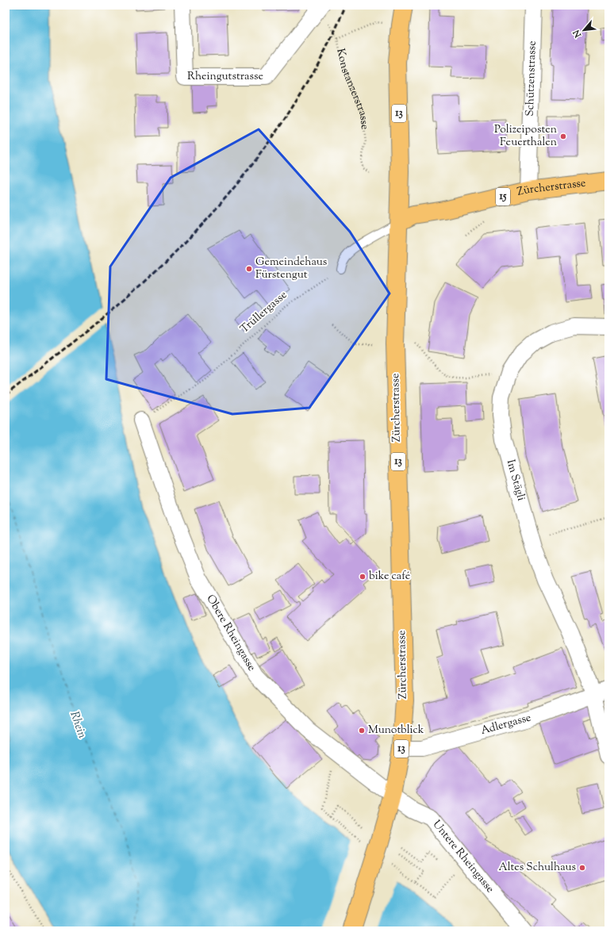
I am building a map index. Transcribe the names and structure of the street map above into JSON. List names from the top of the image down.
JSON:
{
  "streets": {
    "main road": ["13", "Zürcherstrasse", "15"],
    "street": [
      "Rheingutstrasse",
      "Schützenstrasse",
      "Im Stägli",
      "Obere Rheingasse",
      "Adlergasse",
      "Untere Rheingasse"
    ],
    "path": ["Konstanzerstrasse", "Trüllergasse"]
  },
  "crossings": [
    ["Rheingutstrasse", "Konstanzerstrasse"],
    ["Schützenstrasse", "Zürcherstrasse"],
    ["13", "Zürcherstrasse"],
    ["Zürcherstrasse", "Obere Rheingasse"],
    ["Zürcherstrasse", "Adlergasse"],
    ["Zürcherstrasse", "Untere Rheingasse"],
    ["Trüllergasse", "Obere Rheingasse"],
    ["Im Stägli", "Adlergasse"],
    ["Obere Rheingasse", "Untere Rheingasse"]
  ],
  "water": ["Rhein"],
  "places": [
    "Polizeiposten Feuerthalen",
    "Gemeindehaus Fürstengut",
    "bike café",
    "Munotblick",
    "Altes Schulhaus"
  ],
  "north": "bottom left"
}
